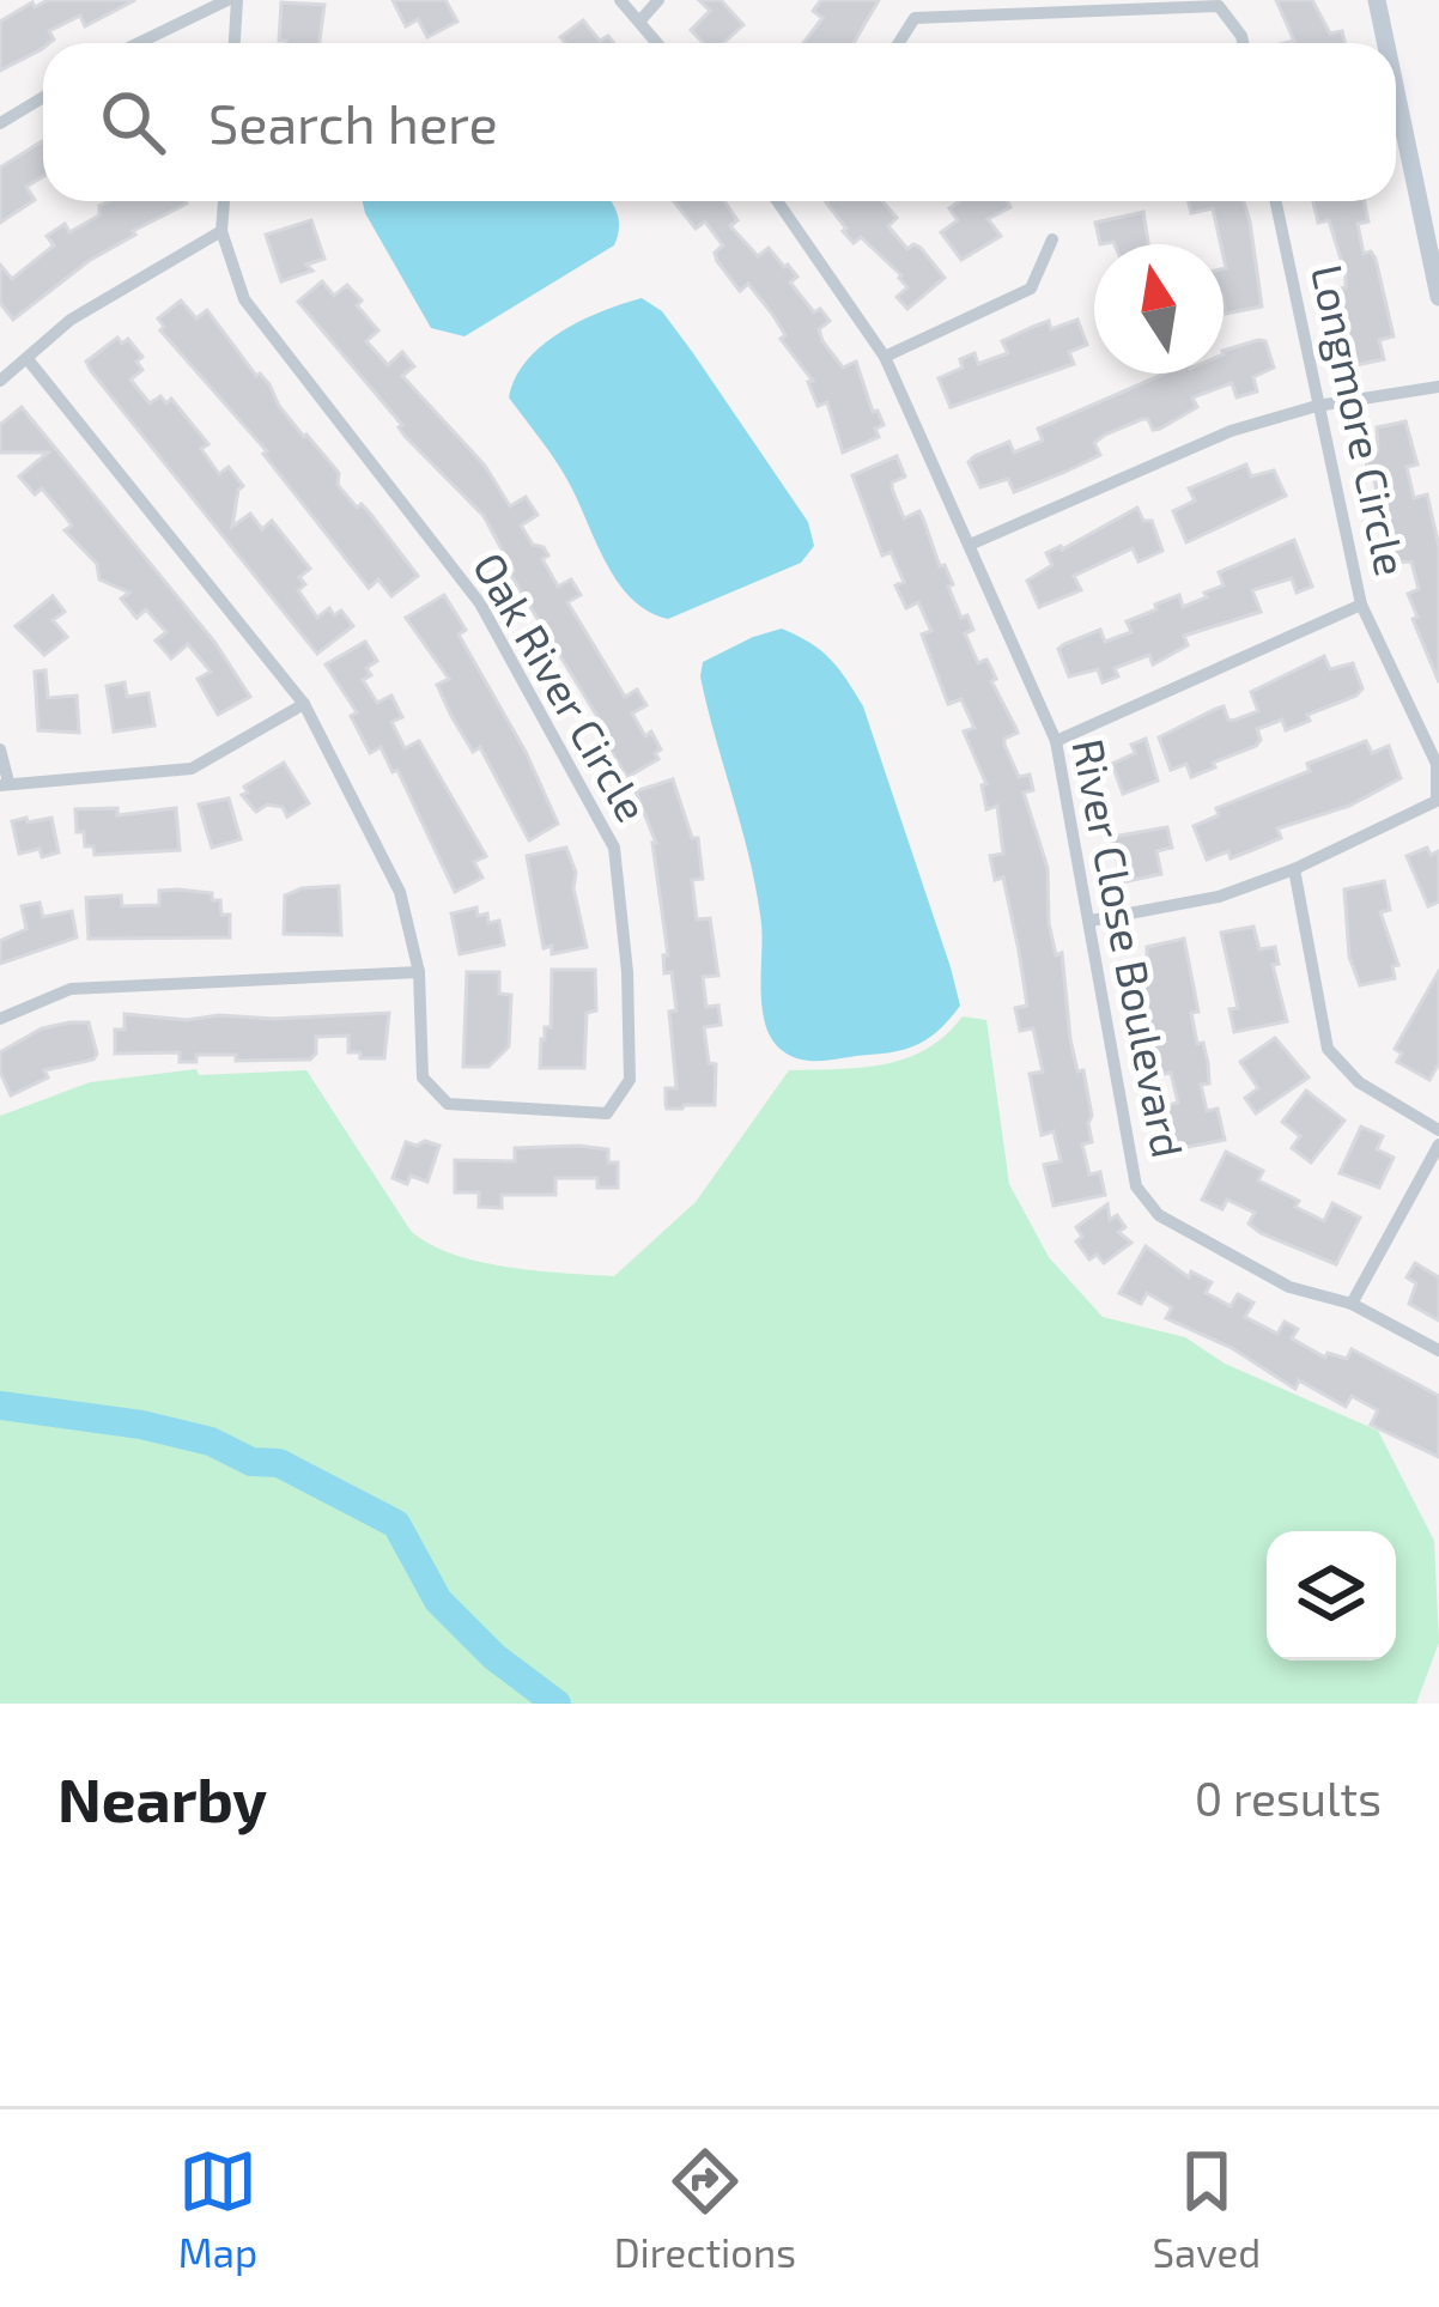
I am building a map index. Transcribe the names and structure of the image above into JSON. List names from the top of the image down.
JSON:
{
  "streets": {
    "street": ["Longmore Circle", "Oak River Circle", "River Close Boulevard"]
  },
  "crossings": [
    ["Longmore Circle", "River Close Boulevard"]
  ],
  "north": "top",
  "page": {
    "search": "Search here",
    "heading": ["Nearby", "0 results"],
    "nav": ["Map", "Directions", "Saved"]
  }
}
